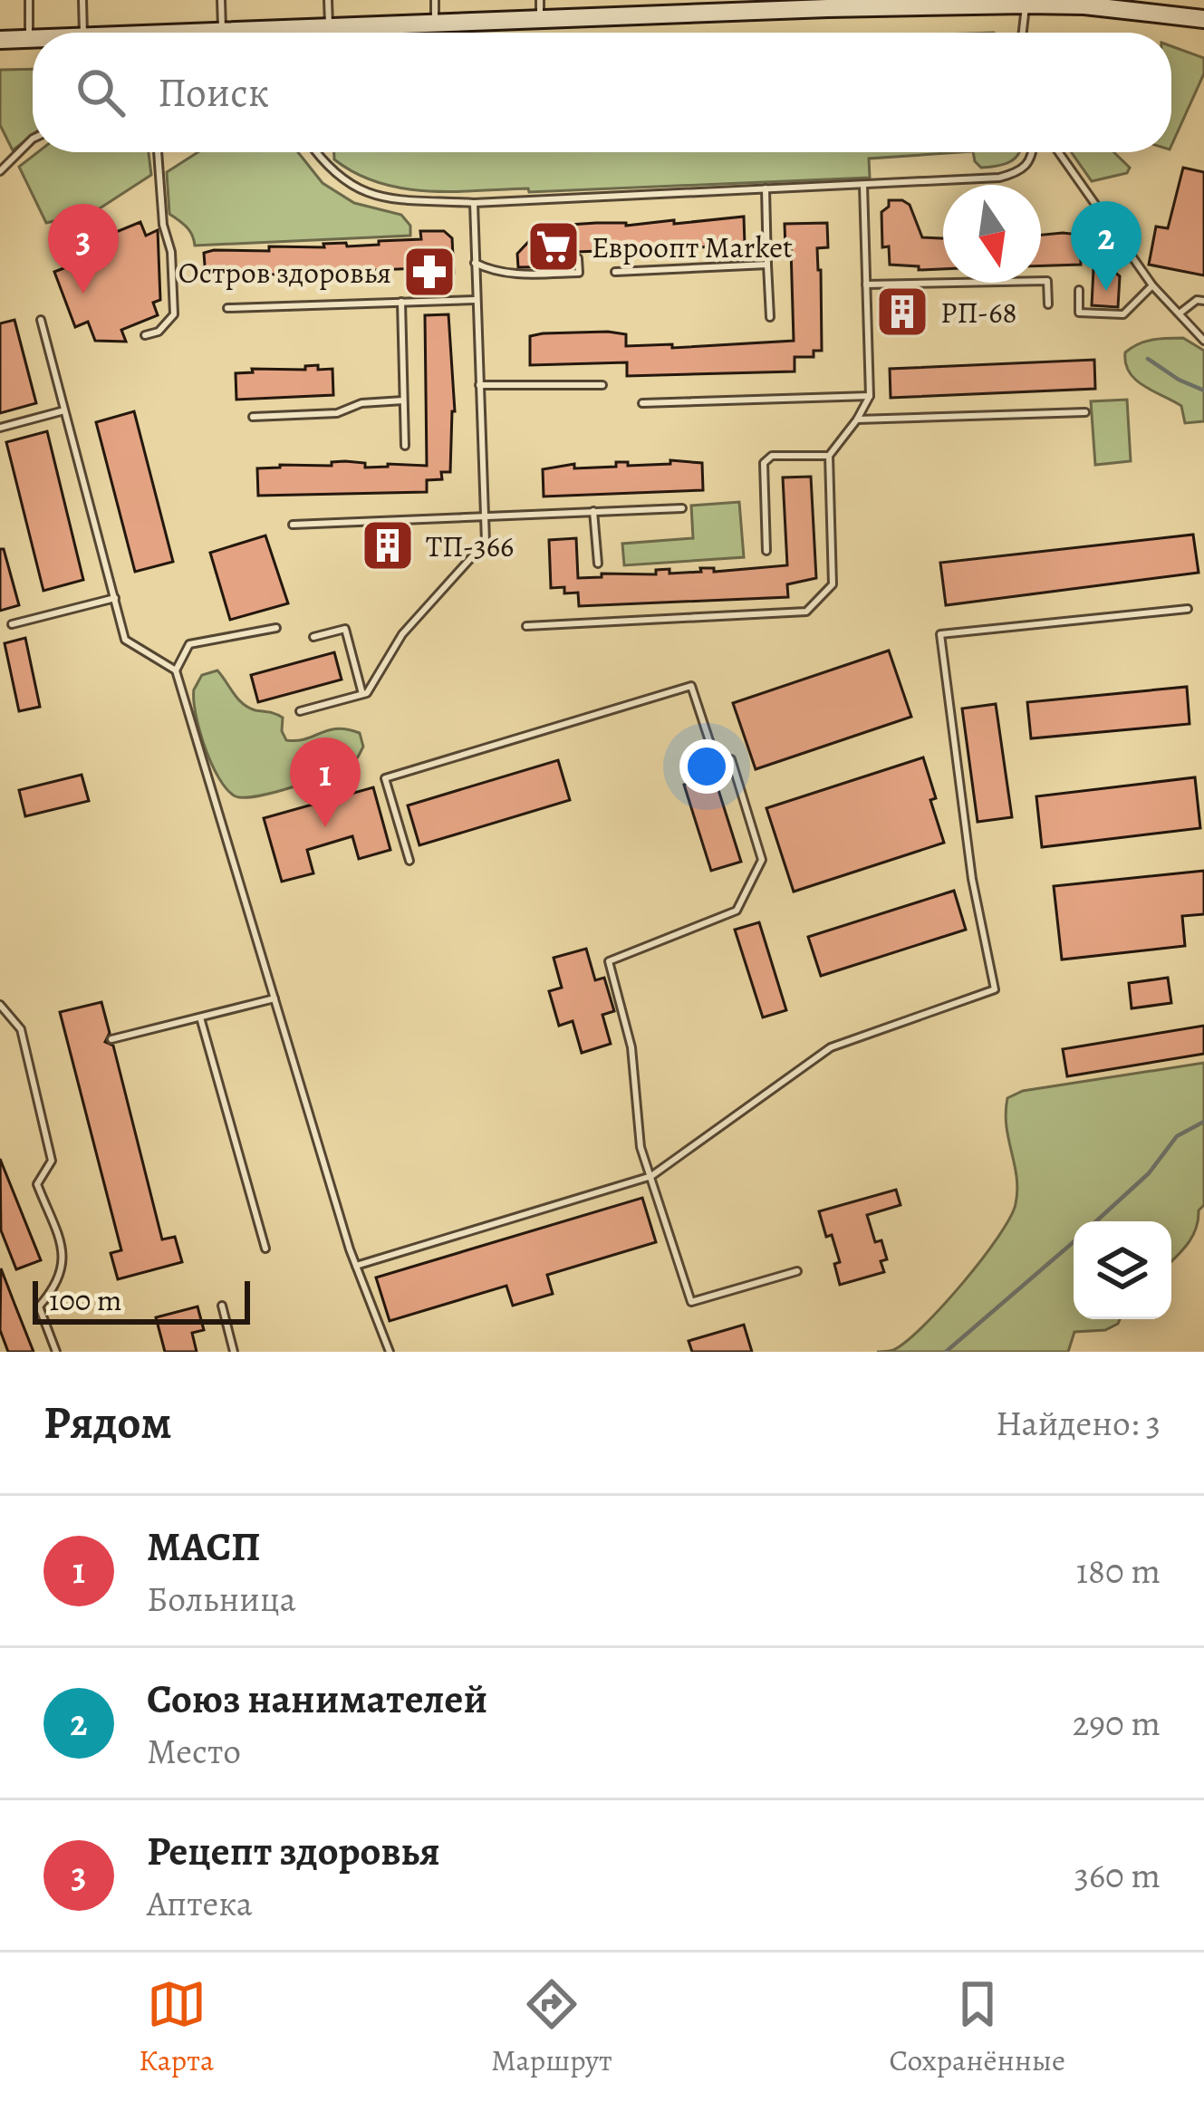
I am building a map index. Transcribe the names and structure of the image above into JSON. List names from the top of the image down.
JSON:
{
  "places": {
    "supermarket": ["Евроопт Market"],
    "pharmacy": ["Остров здоровья"],
    "building": ["РП-68", "ТП-366"]
  },
  "scale_bar": "100 m",
  "north": "bottom",
  "page": {
    "search": "Поиск",
    "pins": ["2", "3", "1"],
    "scale": "100 m",
    "heading": ["Рядом", "Найдено: 3"],
    "list": [
      {
        "mark": "1",
        "name": "МАСП",
        "note": "Больница",
        "value": "180 m"
      },
      {
        "mark": "2",
        "name": "Союз нанимателей",
        "note": "Место",
        "value": "290 m"
      },
      {
        "mark": "3",
        "name": "Рецепт здоровья",
        "note": "Аптека",
        "value": "360 m"
      }
    ],
    "nav": ["Карта", "Маршрут", "Сохранённые"]
  }
}
